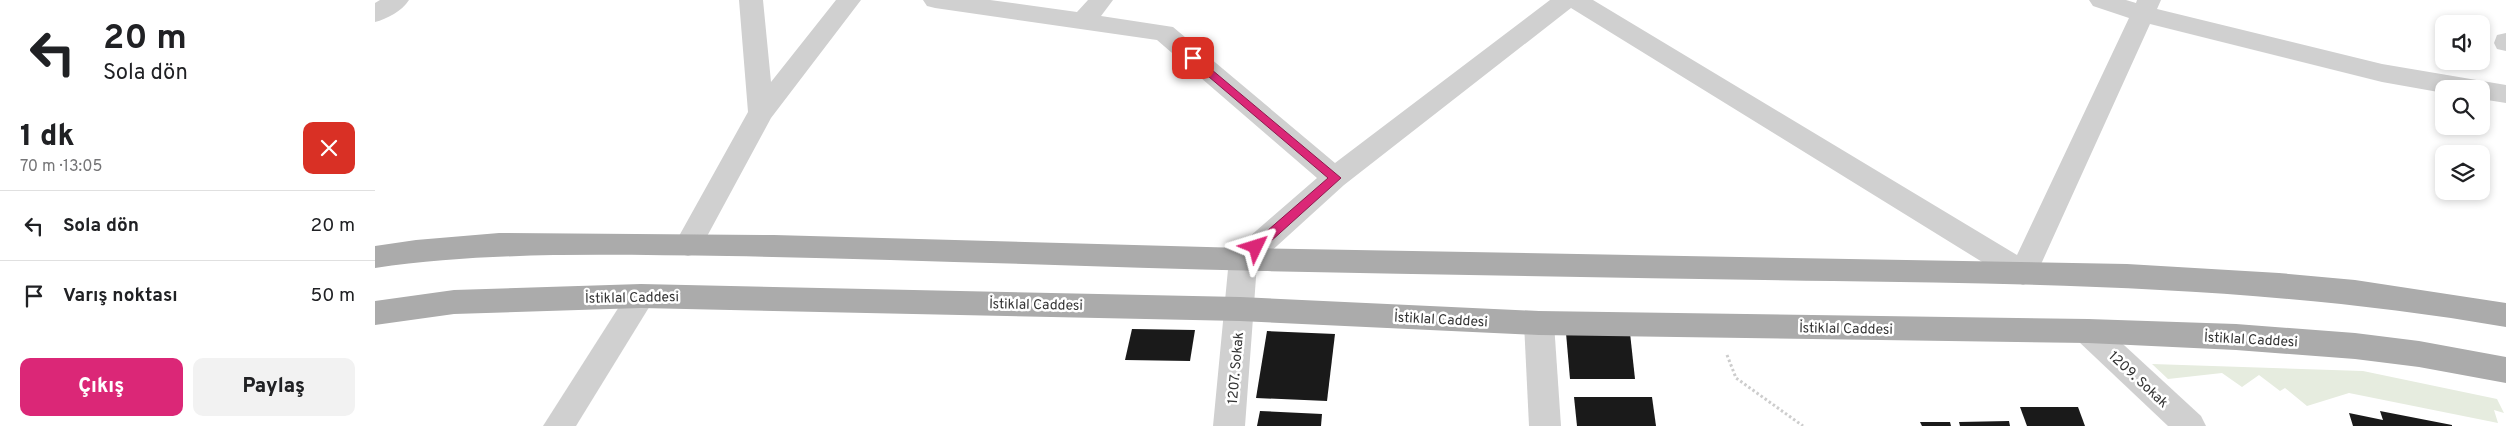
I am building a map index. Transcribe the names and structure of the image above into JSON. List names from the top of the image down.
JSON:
{
  "streets": {
    "main road": ["İstiklal Caddesi"],
    "street": ["1207. Sokak", "1209. Sokak"]
  },
  "crossings": [
    ["İstiklal Caddesi", "1207. Sokak"],
    ["İstiklal Caddesi", "1209. Sokak"]
  ],
  "page": {
    "turn": ["20 m", "Sola dön"],
    "heading": ["1 dk", "70 m · 13:05"],
    "list": [
      {
        "name": "Sola dön",
        "value": "20 m"
      },
      {
        "name": "Varış noktası",
        "value": "50 m"
      }
    ],
    "buttons": ["Çıkış", "Paylaş"]
  }
}
